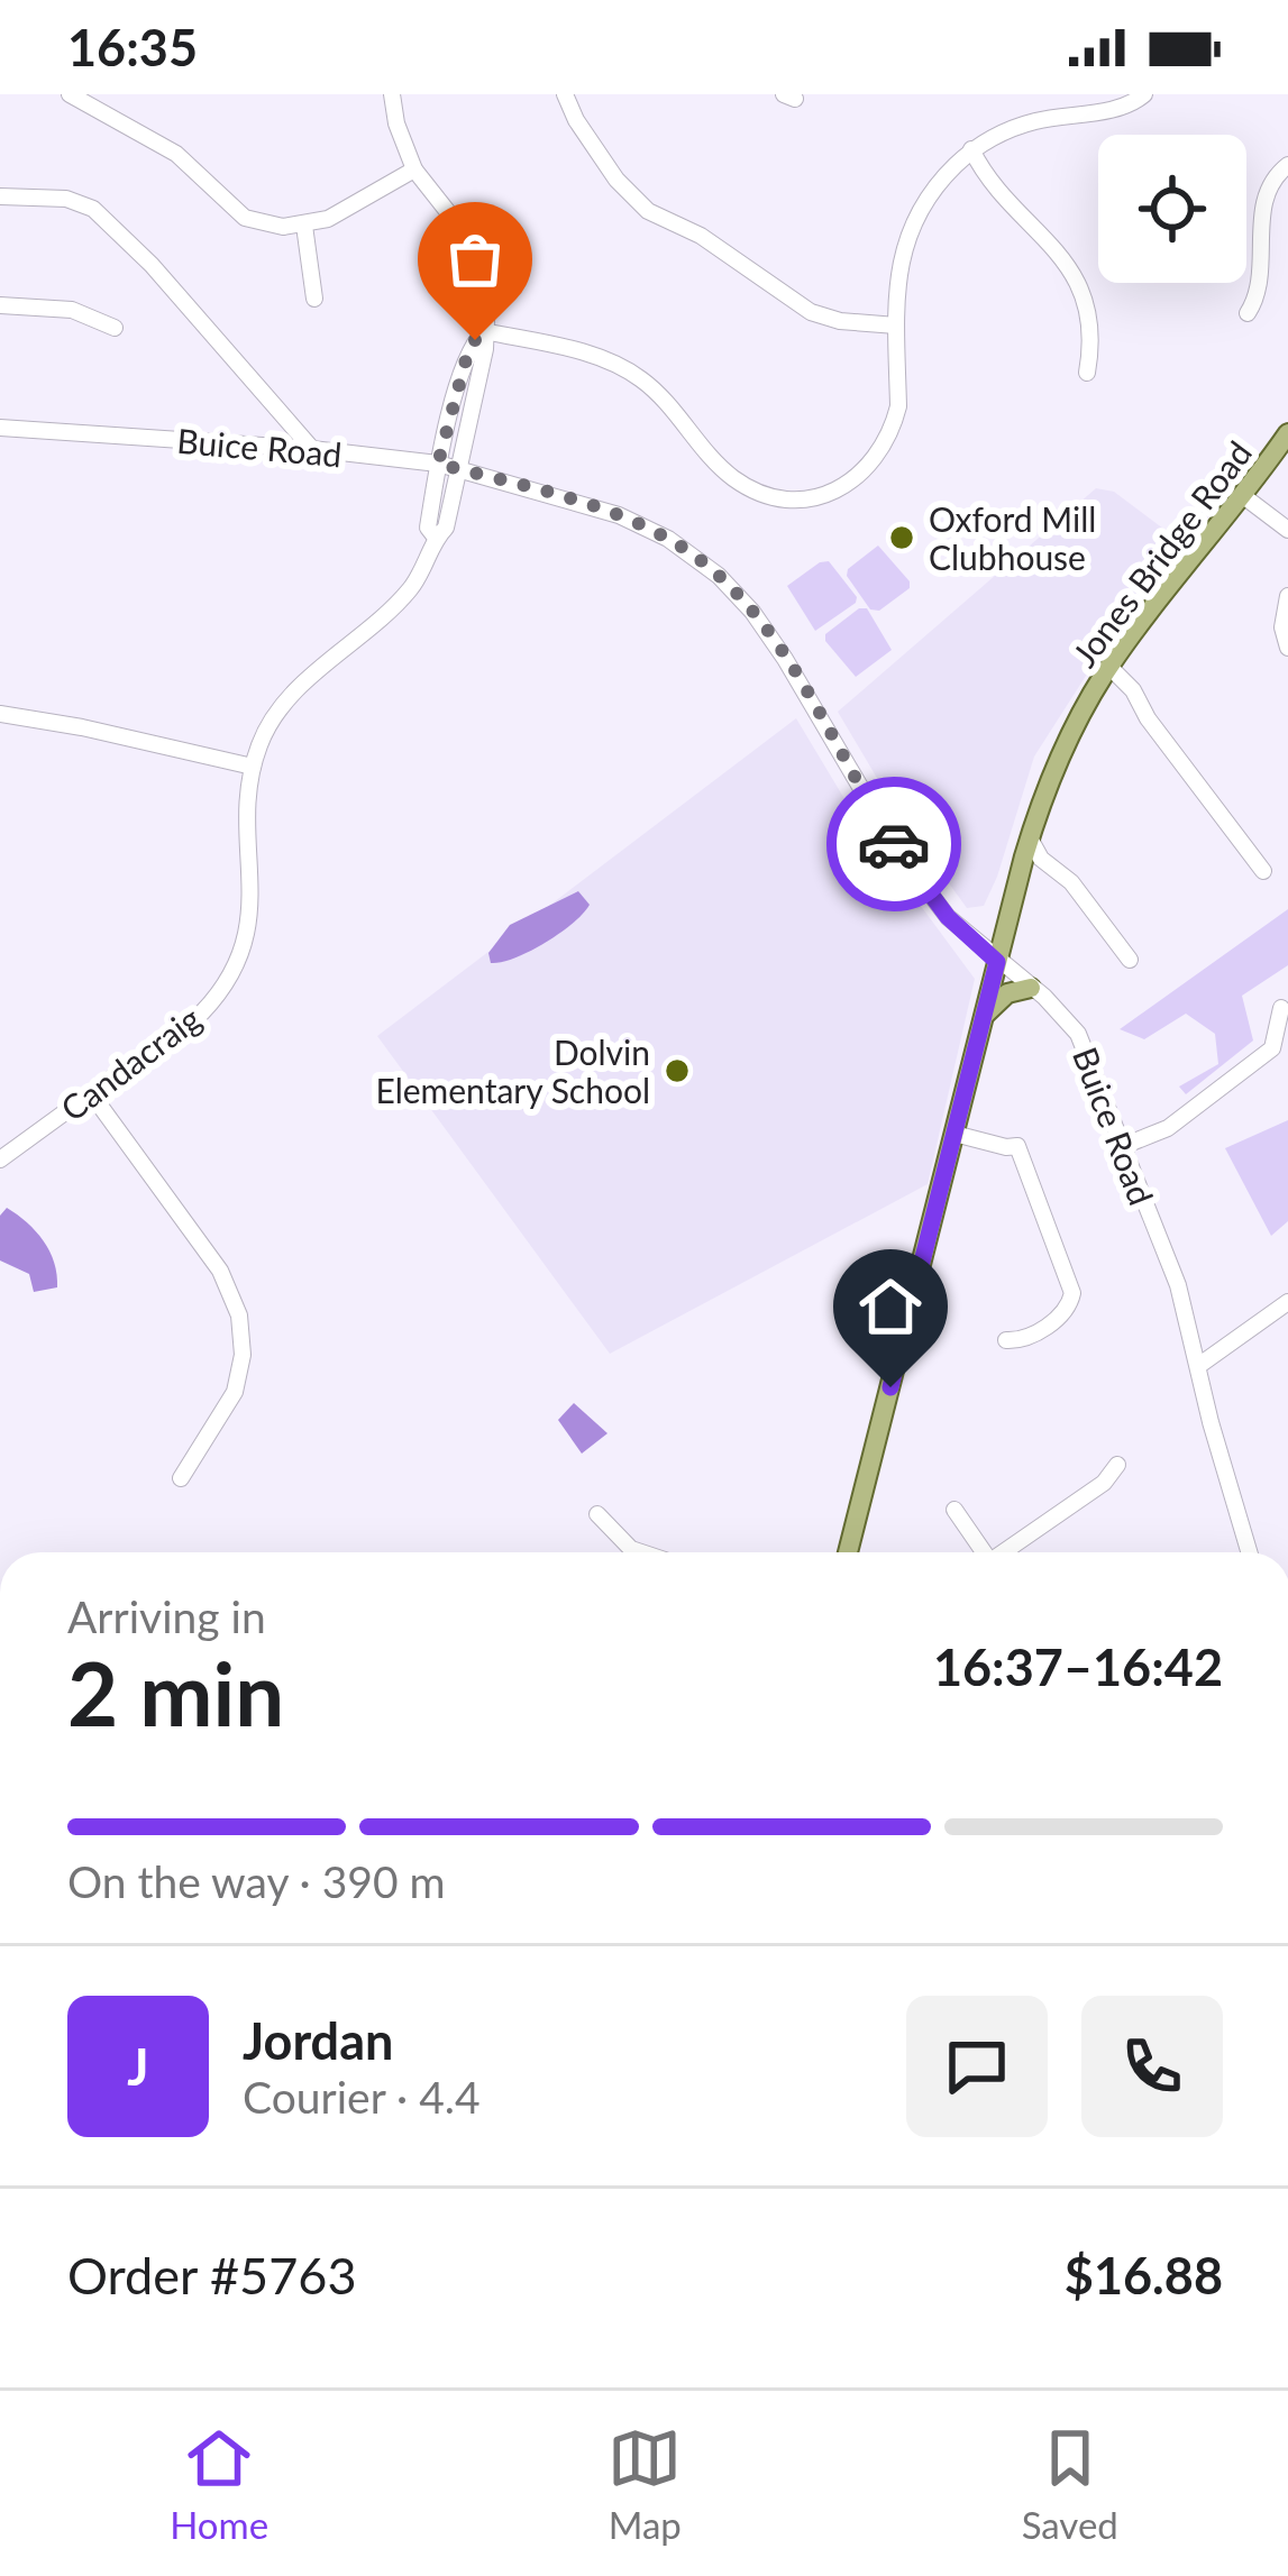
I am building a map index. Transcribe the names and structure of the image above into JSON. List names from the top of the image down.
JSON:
{
  "streets": {
    "main road": ["Jones Bridge Road"],
    "street": ["Buice Road", "Candacraig"]
  },
  "crossings": [
    ["Buice Road", "Jones Bridge Road"],
    ["Buice Road", "Candacraig"]
  ],
  "places": ["Oxford Mill Clubhouse", "Dolvin Elementary School"],
  "page": {
    "status": "16:35",
    "heading": ["2 min", "Arriving in", "16:37–16:42"],
    "panel": [
      "Jordan",
      "Courier · 4.4",
      "Order #5763",
      "$16.88"
    ],
    "bar": "On the way · 390 m",
    "round": "J",
    "tabs": ["Home", "Map", "Saved"]
  }
}
